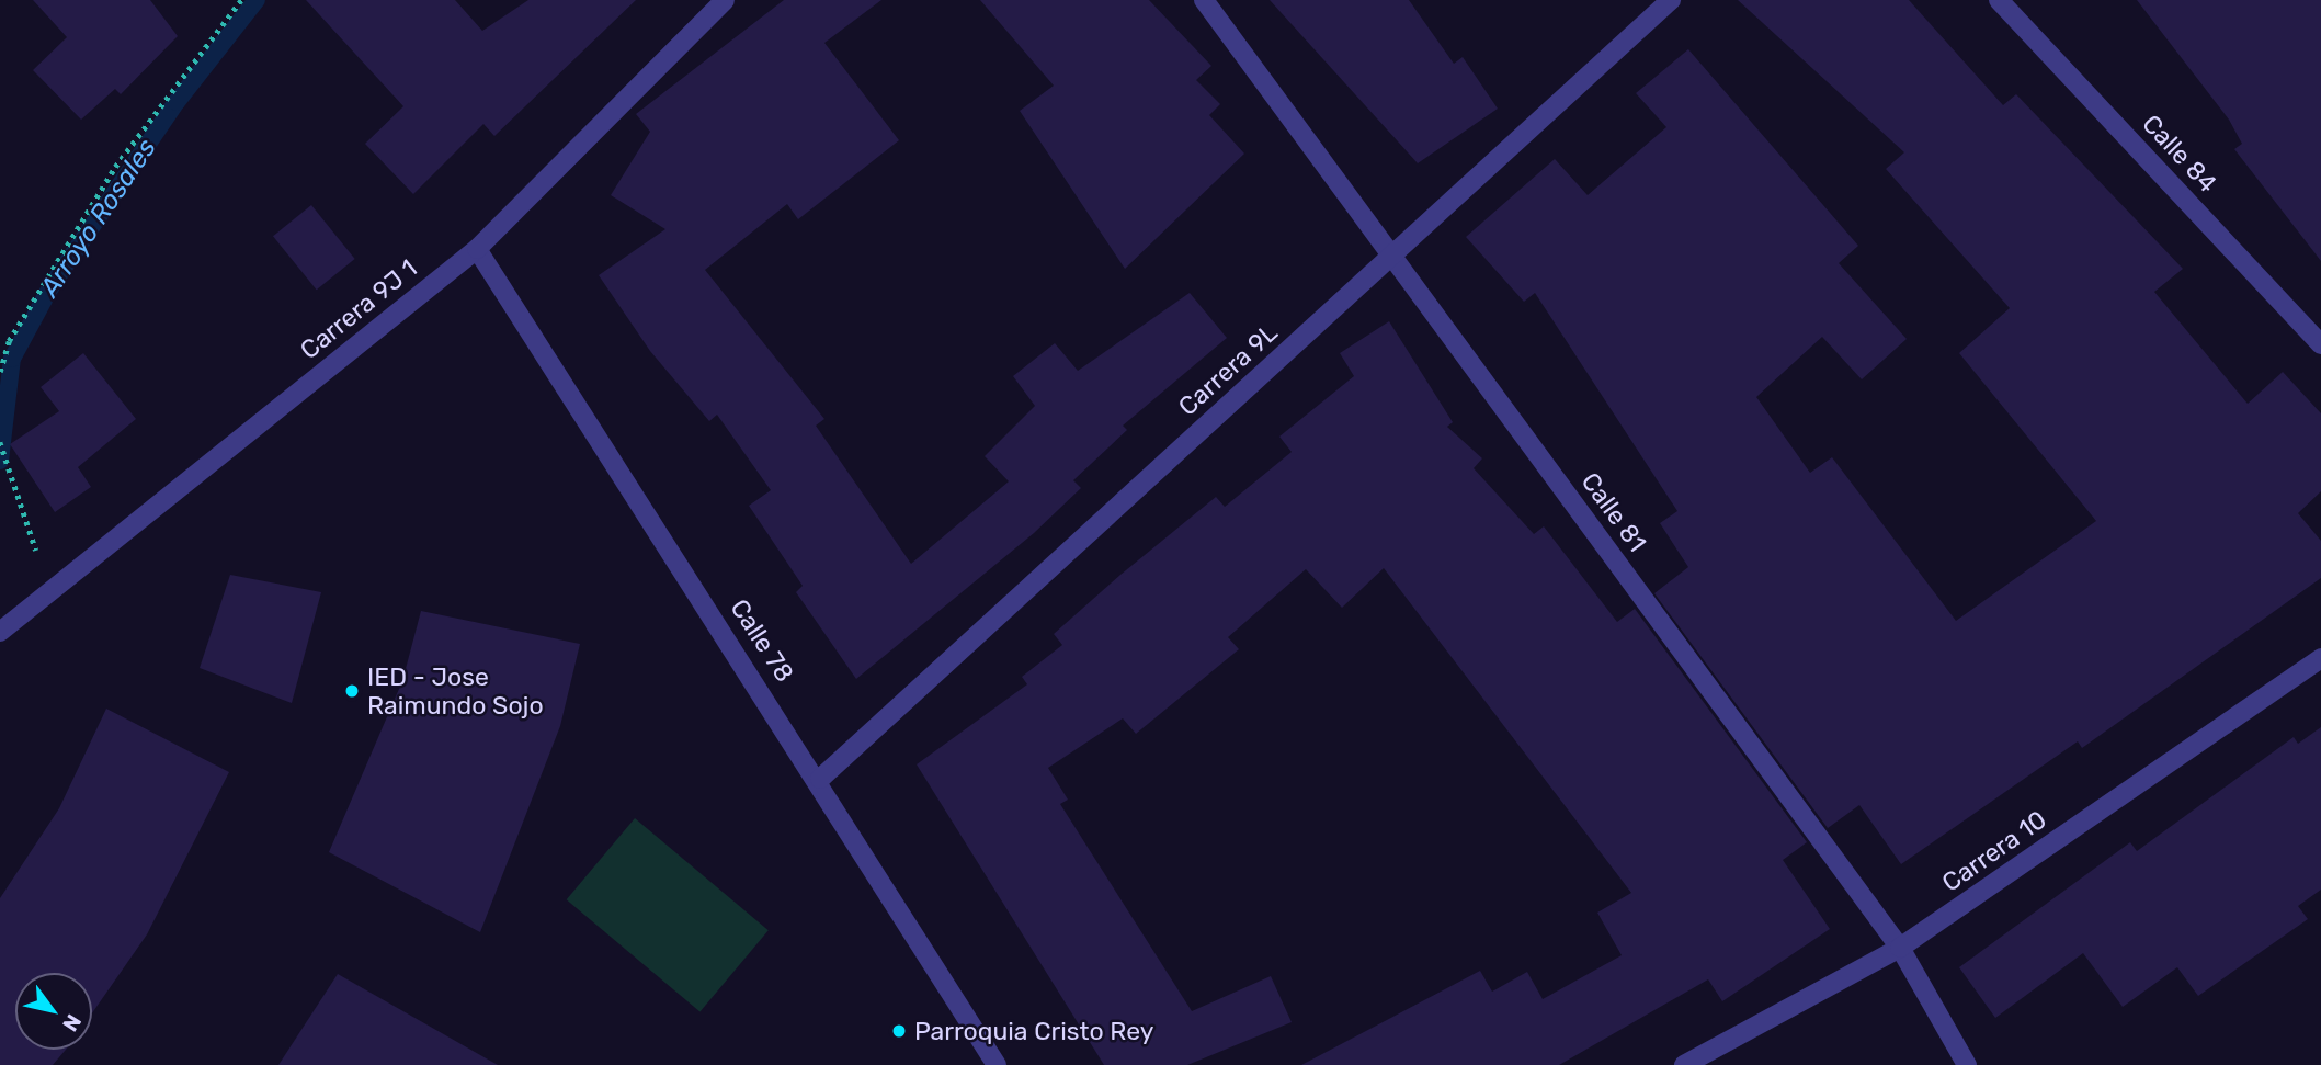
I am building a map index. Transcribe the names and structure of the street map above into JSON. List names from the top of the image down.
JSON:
{
  "streets": {
    "street": [
      "Calle 84",
      "Carrera 9J 1",
      "Carrera 9L",
      "Calle 81",
      "Calle 78",
      "Carrera 10"
    ]
  },
  "crossings": [
    ["Carrera 9J 1", "Calle 78"],
    ["Carrera 9L", "Calle 81"],
    ["Carrera 9L", "Calle 78"],
    ["Calle 81", "Carrera 10"]
  ],
  "water": ["Arroyo Rosales"],
  "places": ["IED - Jose Raimundo Sojo", "Parroquia Cristo Rey"],
  "north": "bottom right"
}
